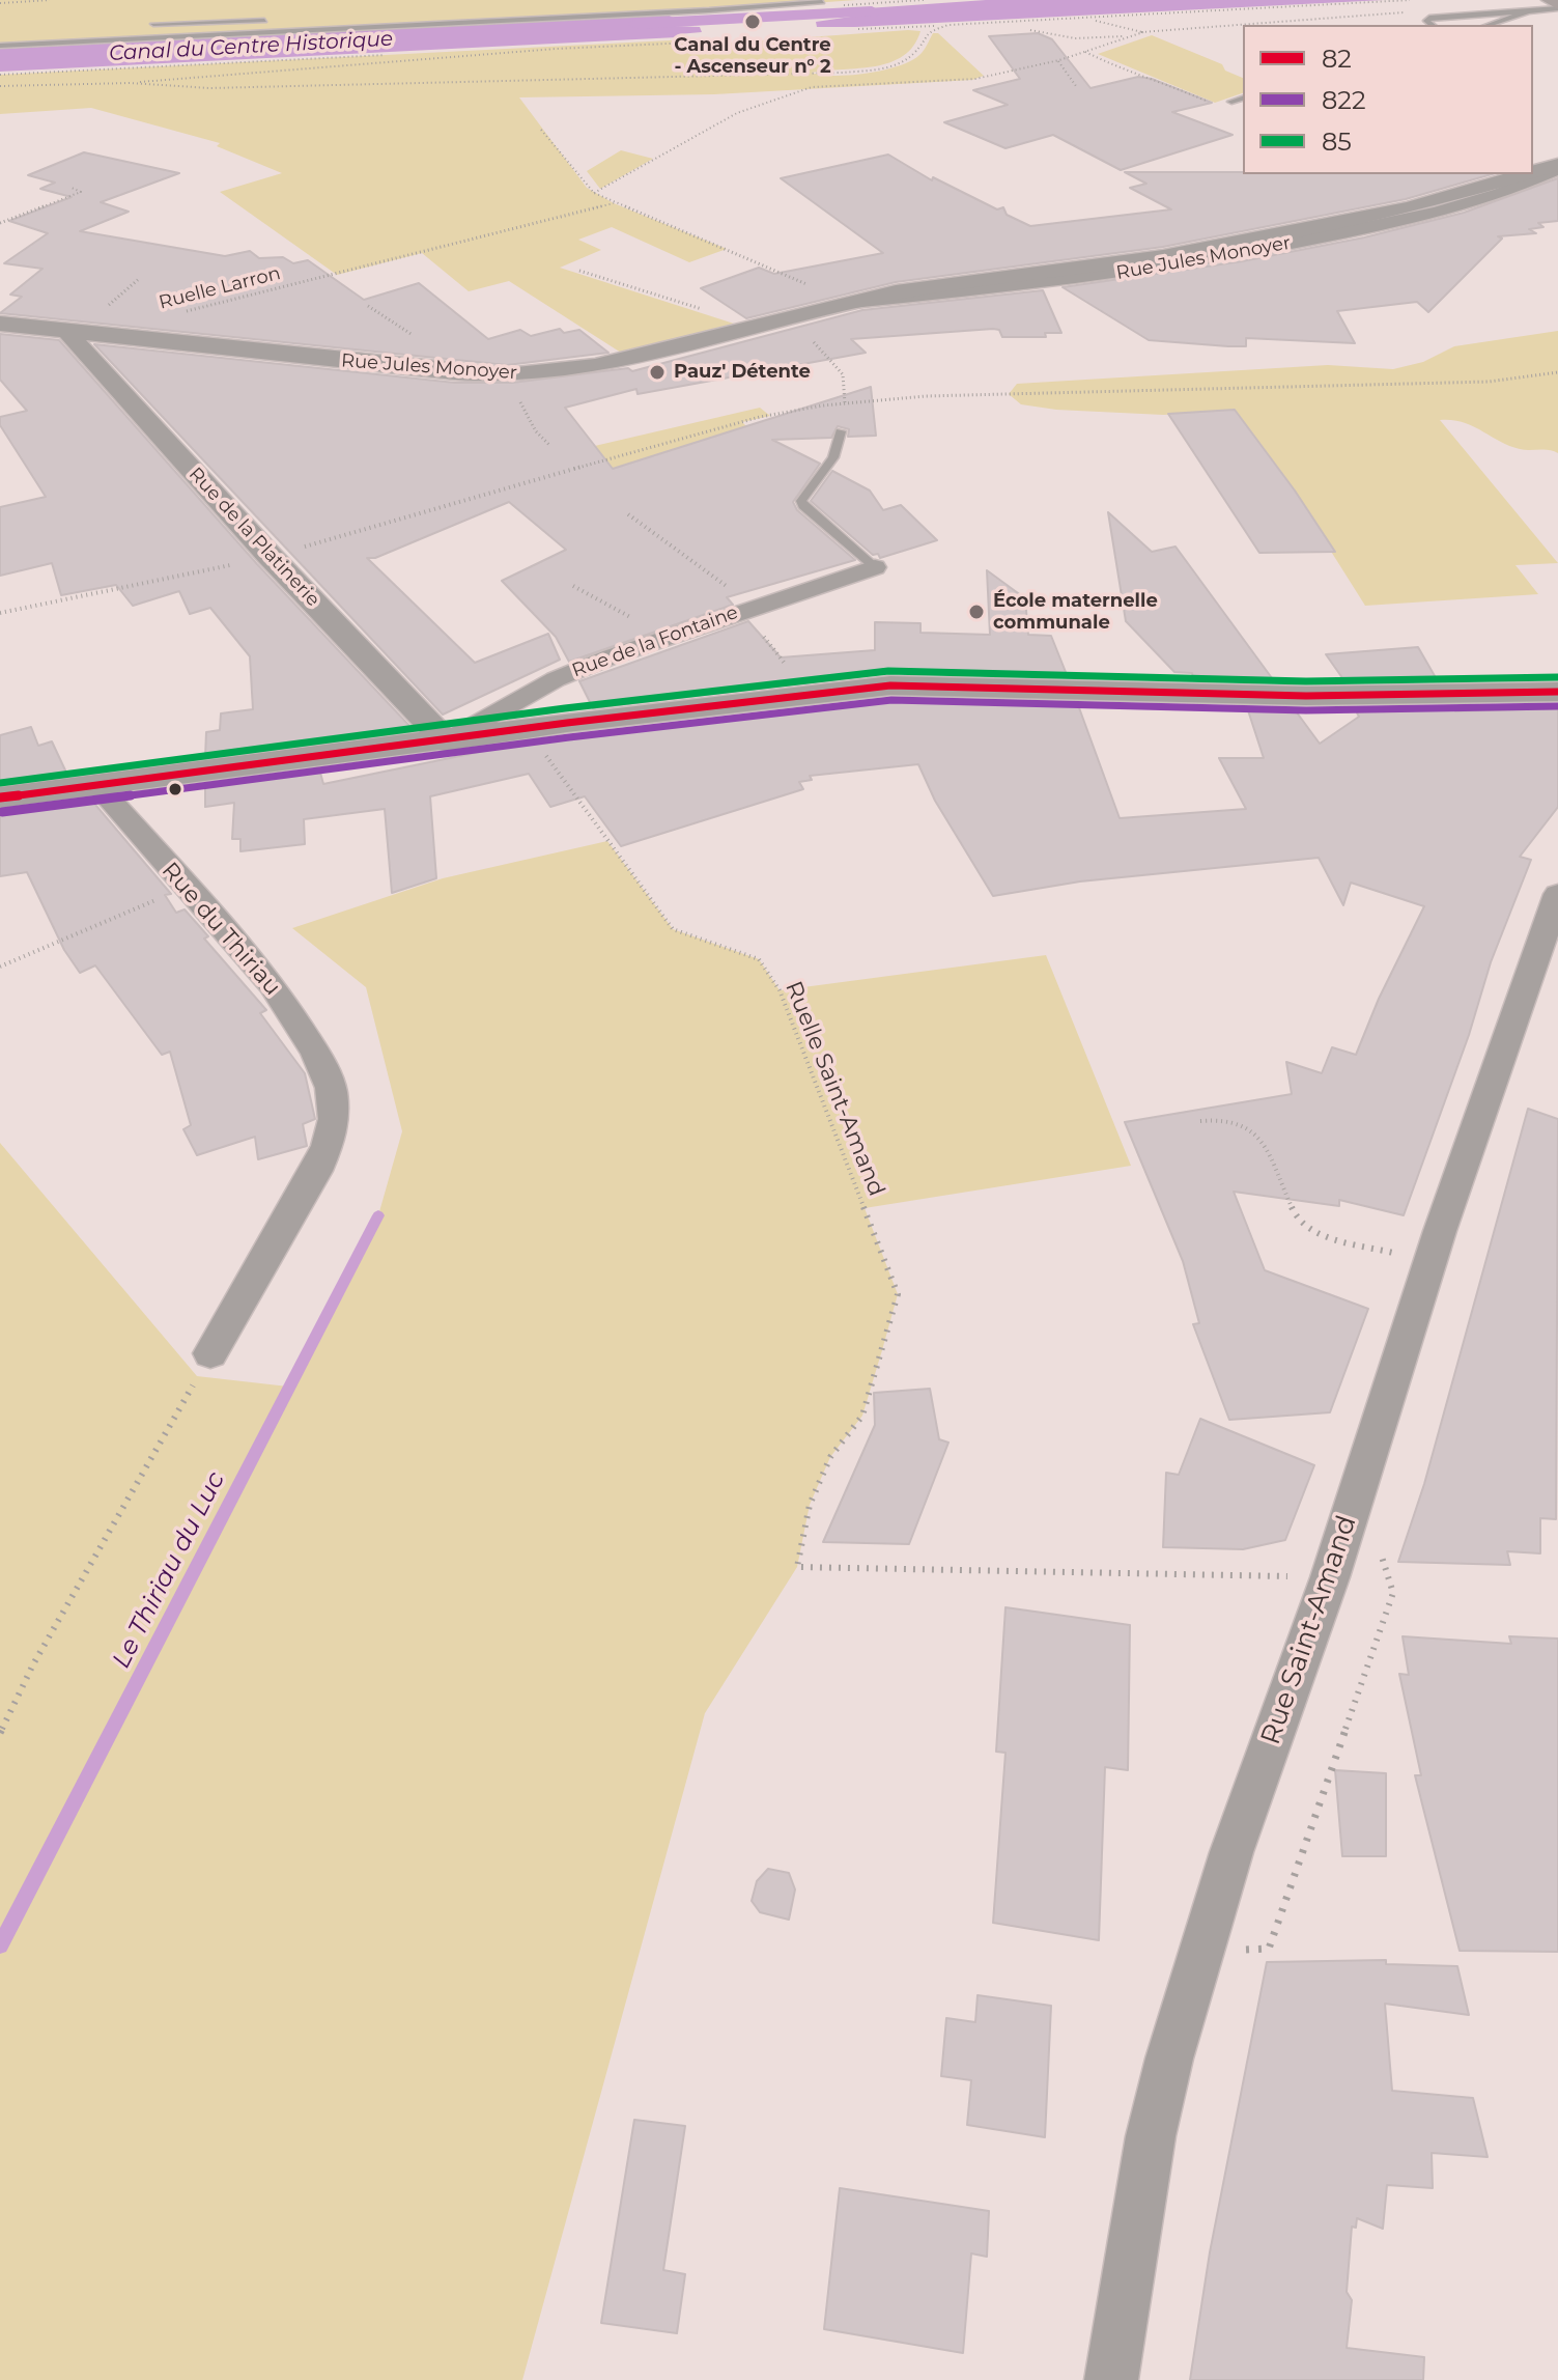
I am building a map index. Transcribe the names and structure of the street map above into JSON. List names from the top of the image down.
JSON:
{
  "streets": {
    "street": [
      "Rue Jules Monoyer",
      "Rue de la Platinerie",
      "Rue de la Fontaine",
      "Rue du Thiriau",
      "Rue Saint-Amand"
    ],
    "path": ["Ruelle Larron", "Ruelle Saint-Amand"]
  },
  "crossings": [
    ["Rue Jules Monoyer", "Rue de la Platinerie"],
    ["Rue de la Platinerie", "Rue de la Fontaine"],
    ["Ruelle Saint-Amand", "Rue Saint-Amand"]
  ],
  "water": ["Canal du Centre Historique", "Le Thiriau du Luc"],
  "places": ["Canal du Centre - Ascenseur n° 2", "Pauz' Détente", "École maternelle communale"],
  "lines": ["transit line 85", "transit line 82", "transit line 822"],
  "legend": ["82", "822", "85"]
}
